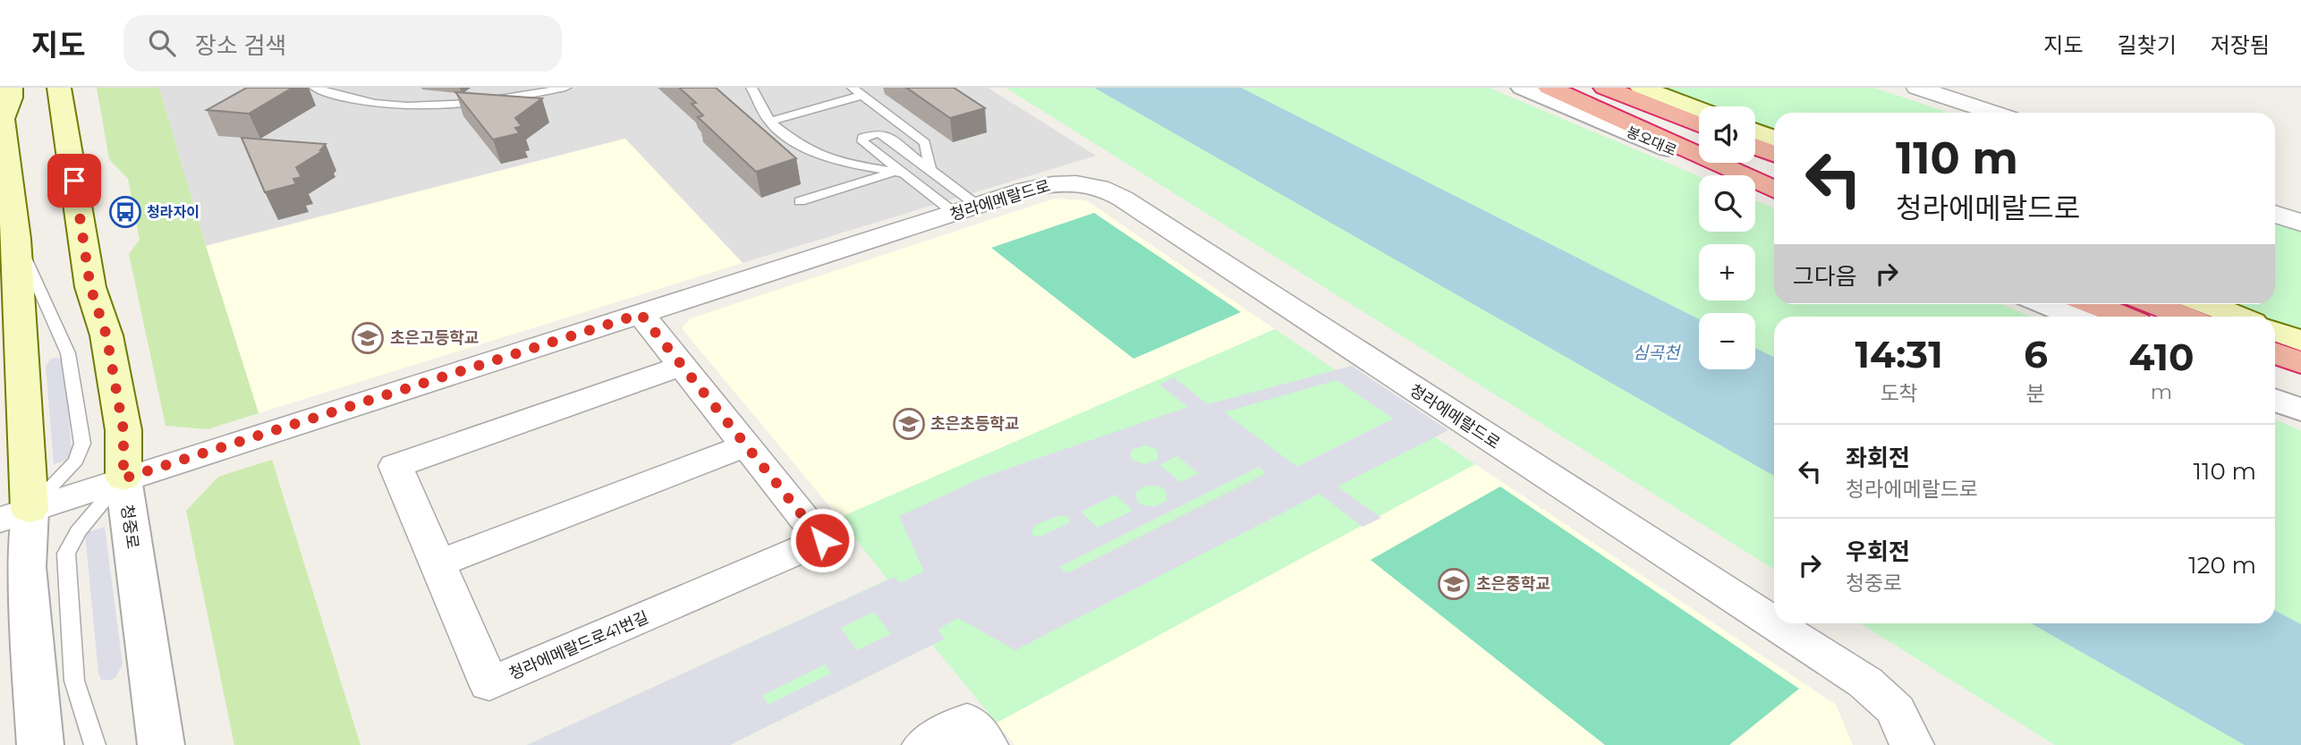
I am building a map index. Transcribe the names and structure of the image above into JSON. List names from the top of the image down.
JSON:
{
  "streets": {
    "highway": ["봉오대로"],
    "main road": ["청중로"],
    "street": ["청라에메랄드로", "청라에메랄드로41번길"]
  },
  "crossings": [
    ["청라에메랄드로", "청중로"],
    ["청라에메랄드로", "청라에메랄드로41번길"]
  ],
  "water": ["심곡천"],
  "places": {
    "bus stop": ["청라자이"],
    "school or university": ["초은고등학교", "초은초등학교", "초은중학교"]
  },
  "page": {
    "header": "지도",
    "search": "장소 검색",
    "nav": ["지도", "길찾기", "저장됨"],
    "map_buttons": ["+", "−"],
    "turn": ["110 m", "청라에메랄드로"],
    "then": "그다음",
    "eta": [
      "14:31",
      "도착",
      "6",
      "분",
      "410",
      "m"
    ],
    "list": [
      {
        "name": "좌회전",
        "note": "청라에메랄드로",
        "value": "110 m"
      },
      {
        "name": "우회전",
        "note": "청중로",
        "value": "120 m"
      }
    ]
  }
}
